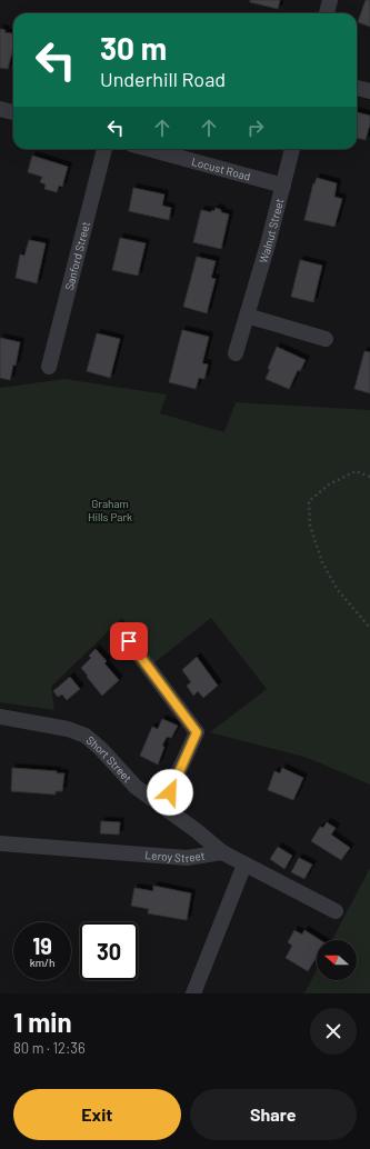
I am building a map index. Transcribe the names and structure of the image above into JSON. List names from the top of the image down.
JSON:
{
  "streets": {
    "street": [
      "Locust Road",
      "Walnut Street",
      "Sanford Street",
      "Short Street",
      "Leroy Street"
    ]
  },
  "crossings": [
    ["Locust Road", "Walnut Street"],
    ["Short Street", "Leroy Street"]
  ],
  "parks": ["Graham Hills Park"],
  "north": "left",
  "page": {
    "turn": ["30 m", "Underhill Road"],
    "speed": "19 km/h",
    "limit": "30",
    "heading": ["1 min", "80 m · 12:36"],
    "buttons": ["Exit", "Share"]
  }
}
